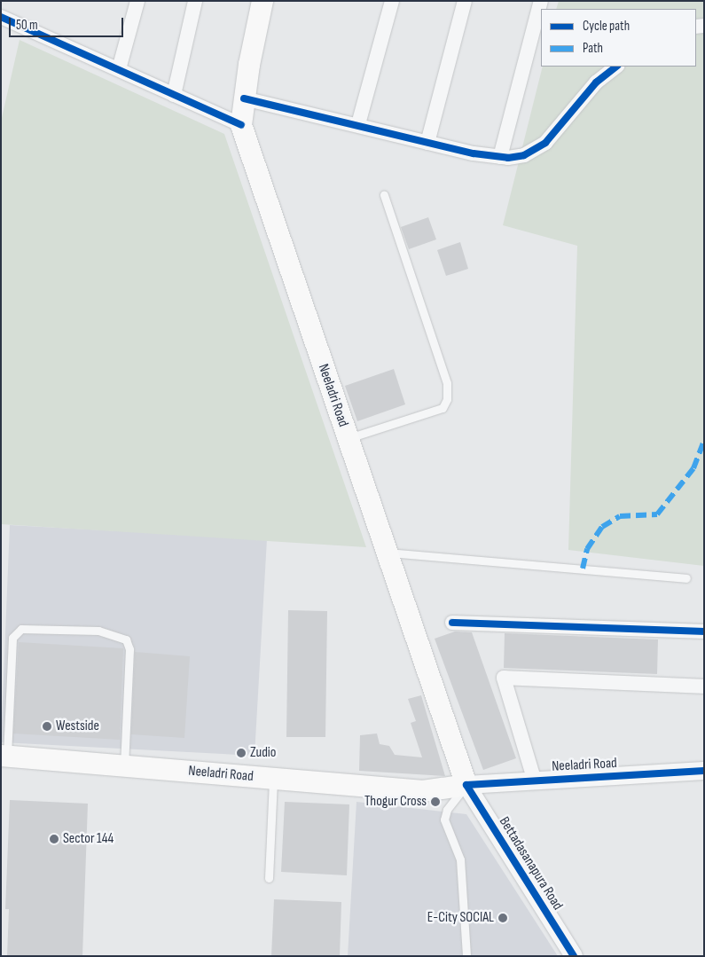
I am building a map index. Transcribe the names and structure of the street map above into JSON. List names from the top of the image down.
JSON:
{
  "streets": {
    "main road": ["Neeladri Road"],
    "street": ["Bettadasanapura Road"]
  },
  "crossings": [
    ["Neeladri Road", "Bettadasanapura Road"]
  ],
  "places": [
    "Westside",
    "Zudio",
    "Thogur Cross",
    "Sector 144",
    "E-City SOCIAL"
  ],
  "legend": ["Cycle path", "Path"],
  "scale_bar": "50 m"
}
